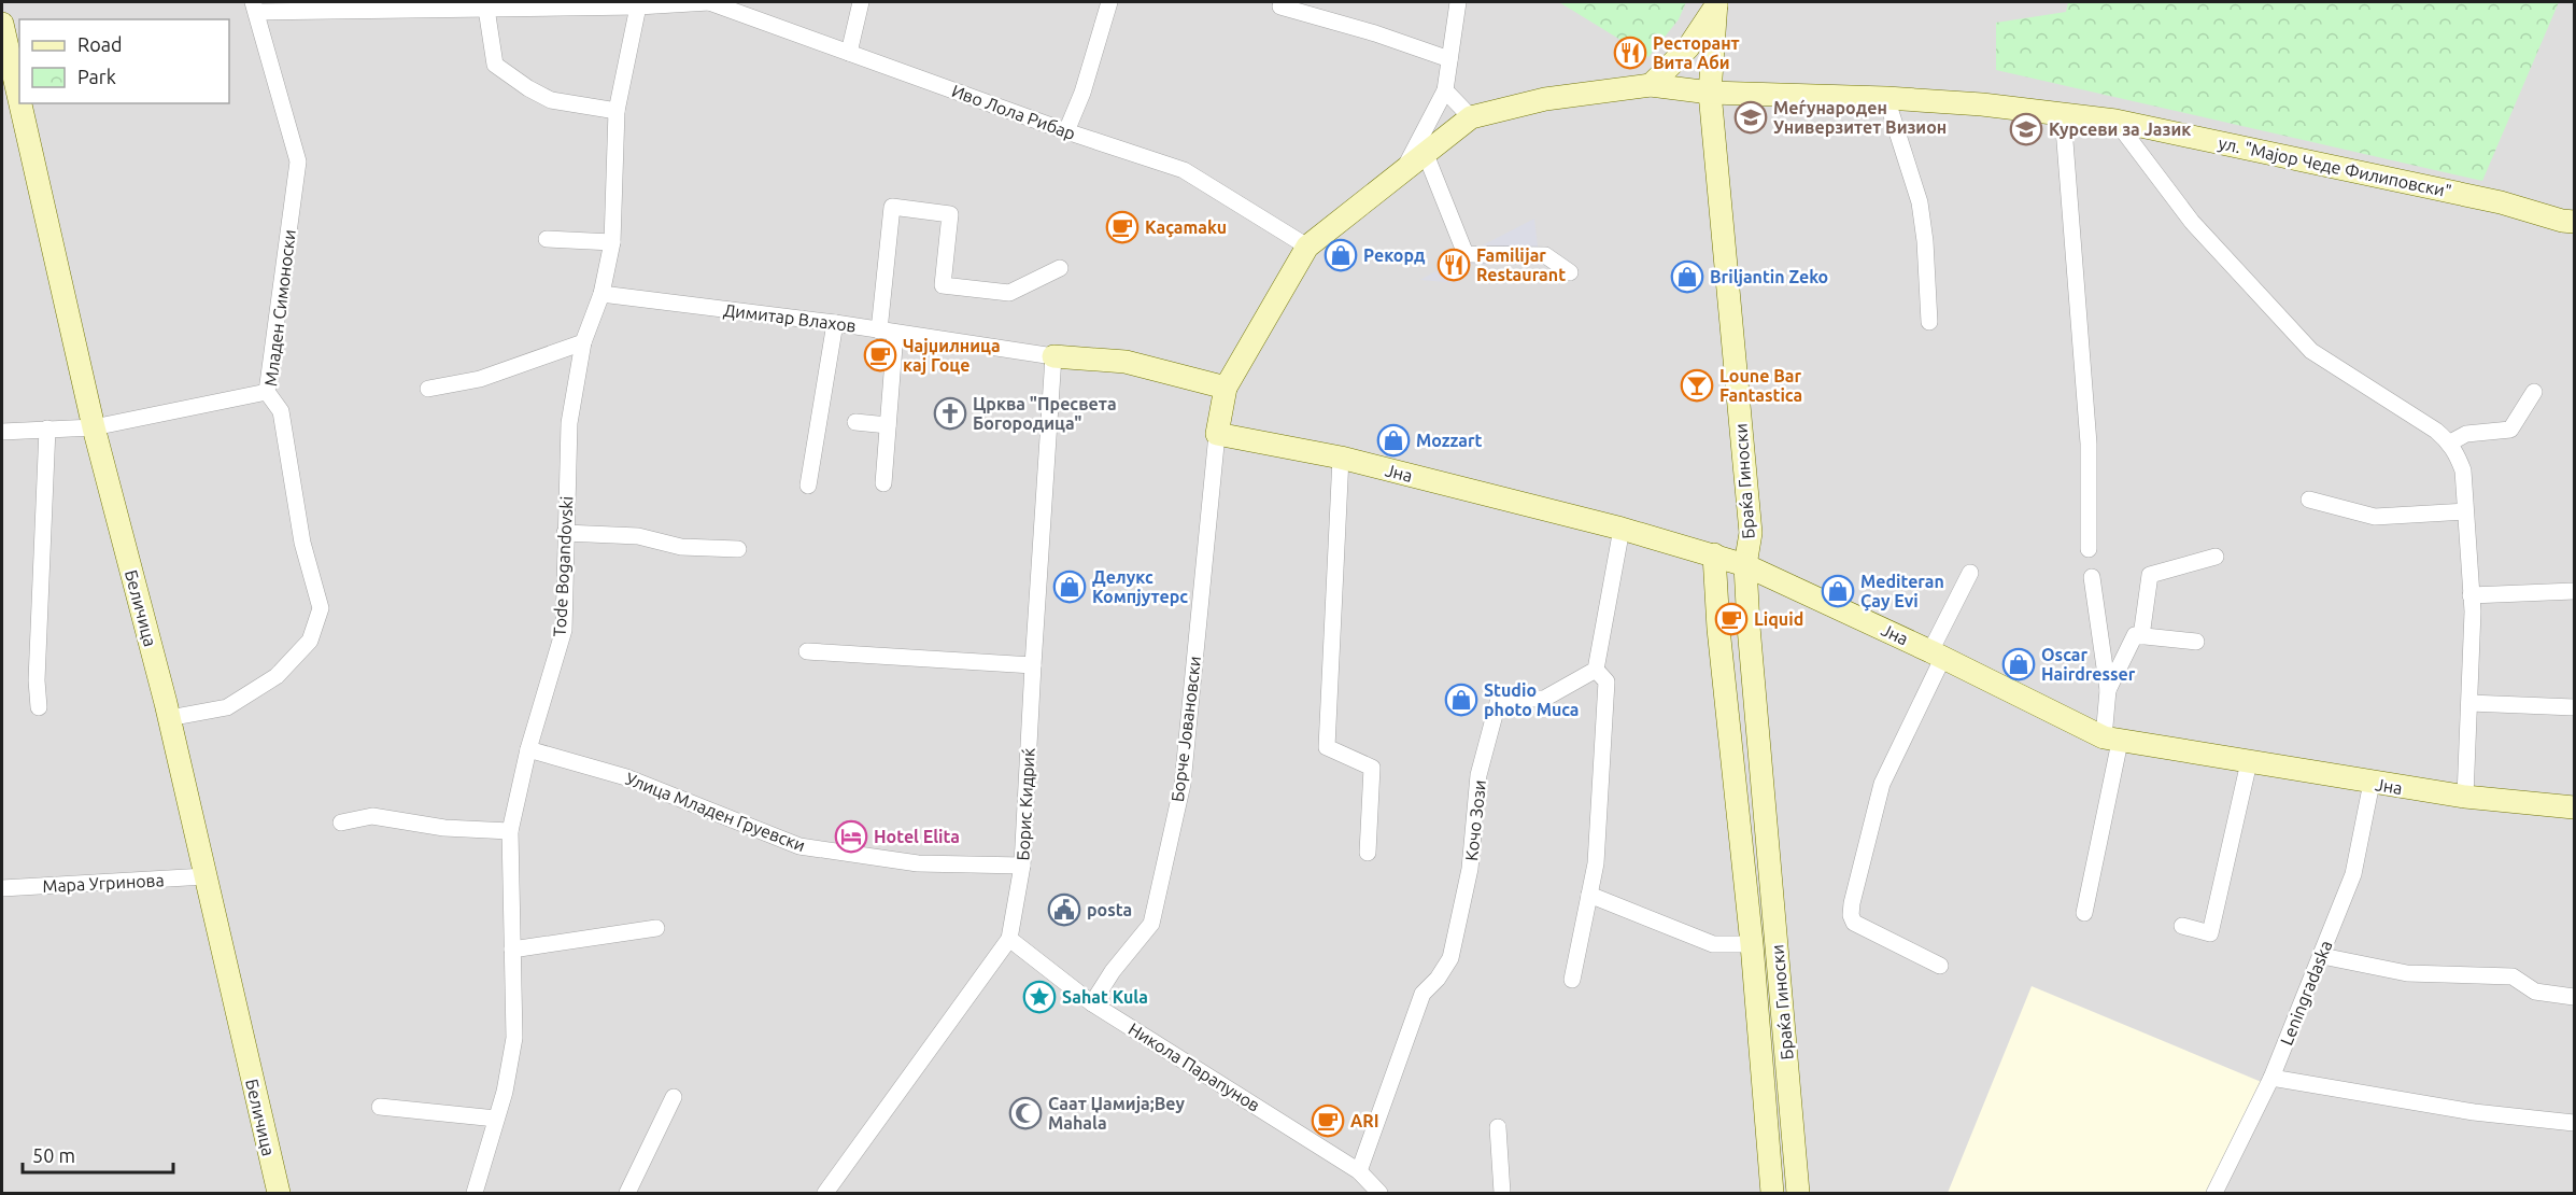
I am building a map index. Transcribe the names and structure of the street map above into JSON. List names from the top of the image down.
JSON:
{
  "streets": {
    "street": [
      "Иво Лола Рибар",
      "ул. \"Мајор Чеде Филиповски\"",
      "Младен Симоноски",
      "Димитар Влахов",
      "Јна",
      "Браќа Гиноски",
      "Tode Bogandovski",
      "Беличица",
      "Борче Јовановски",
      "Борис Кидриќ",
      "Улица Младен Груевски",
      "Кочо Зози",
      "Мара Угринова",
      "Leningradaska",
      "Никола Парапунов"
    ]
  },
  "crossings": [
    ["Иво Лола Рибар", "ул. \"Мајор Чеде Филиповски\""],
    ["ул. \"Мајор Чеде Филиповски\"", "Јна"],
    ["ул. \"Мајор Чеде Филиповски\"", "Браќа Гиноски"],
    ["ул. \"Мајор Чеде Филиповски\"", "Борче Јовановски"],
    ["Младен Симоноски", "Беличица"],
    ["Димитар Влахов", "Tode Bogandovski"],
    ["Димитар Влахов", "Борис Кидриќ"],
    ["Јна", "Браќа Гиноски"],
    ["Јна", "Борче Јовановски"],
    ["Јна", "Leningradaska"],
    ["Tode Bogandovski", "Улица Младен Груевски"],
    ["Беличица", "Мара Угринова"],
    ["Борче Јовановски", "Никола Парапунов"],
    ["Борис Кидриќ", "Улица Младен Груевски"],
    ["Борис Кидриќ", "Никола Парапунов"],
    ["Кочо Зози", "Никола Парапунов"]
  ],
  "places": {
    "restaurant": ["Ресторант Вита Аби", "Familijar Restaurant"],
    "school or university": ["Меѓународен Универзитет Визион", "Курсеви за Јазик"],
    "cafe": [
      "Kaçamaku",
      "Чајџилница кај Гоце",
      "Liquid",
      "ARI"
    ],
    "shop": [
      "Рекорд",
      "Briljantin Zeko",
      "Mozzart",
      "Делукс Компјутерс",
      "Mediteran Çay Evi",
      "Oscar Hairdresser",
      "Studio photo Muca"
    ],
    "bar": ["Loune Bar Fantastica"],
    "church": ["Црква \"Пресвета Богородица\""],
    "hotel": ["Hotel Elita"],
    "public building": ["posta"],
    "place": ["Sahat Kula"],
    "mosque": ["Саат Џамија;Bey Mahala"]
  },
  "legend": ["Road", "Park"],
  "scale_bar": "50 m"
}
